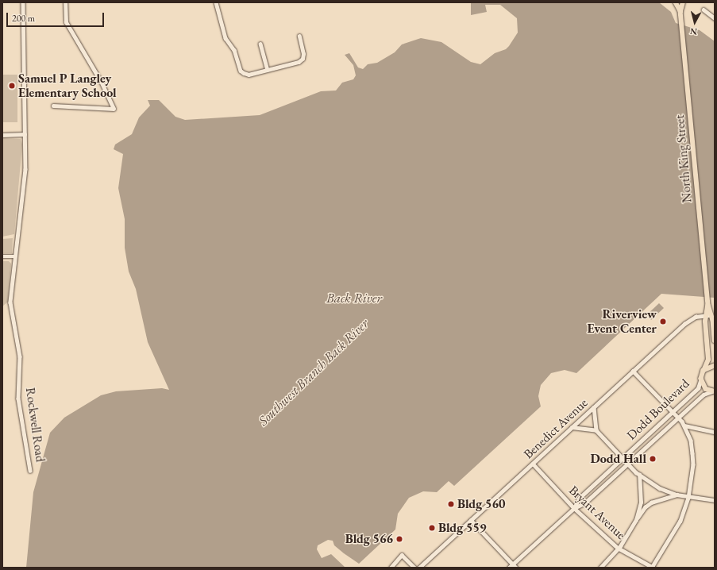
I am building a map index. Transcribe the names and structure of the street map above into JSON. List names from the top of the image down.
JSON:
{
  "streets": {
    "main road": ["North King Street"],
    "street": [
      "Dodd Boulevard",
      "Rockwell Road",
      "Benedict Avenue",
      "Bryant Avenue"
    ]
  },
  "crossings": [
    ["North King Street", "Dodd Boulevard"],
    ["North King Street", "Benedict Avenue"],
    ["Dodd Boulevard", "Bryant Avenue"],
    ["Benedict Avenue", "Bryant Avenue"]
  ],
  "water": ["Back River", "Southwest Branch Back River"],
  "places": [
    "Samuel P Langley Elementary School",
    "Riverview Event Center",
    "Dodd Hall",
    "Bldg 560",
    "Bldg 559",
    "Bldg 566"
  ],
  "scale_bar": "200 m",
  "north": "bottom"
}
